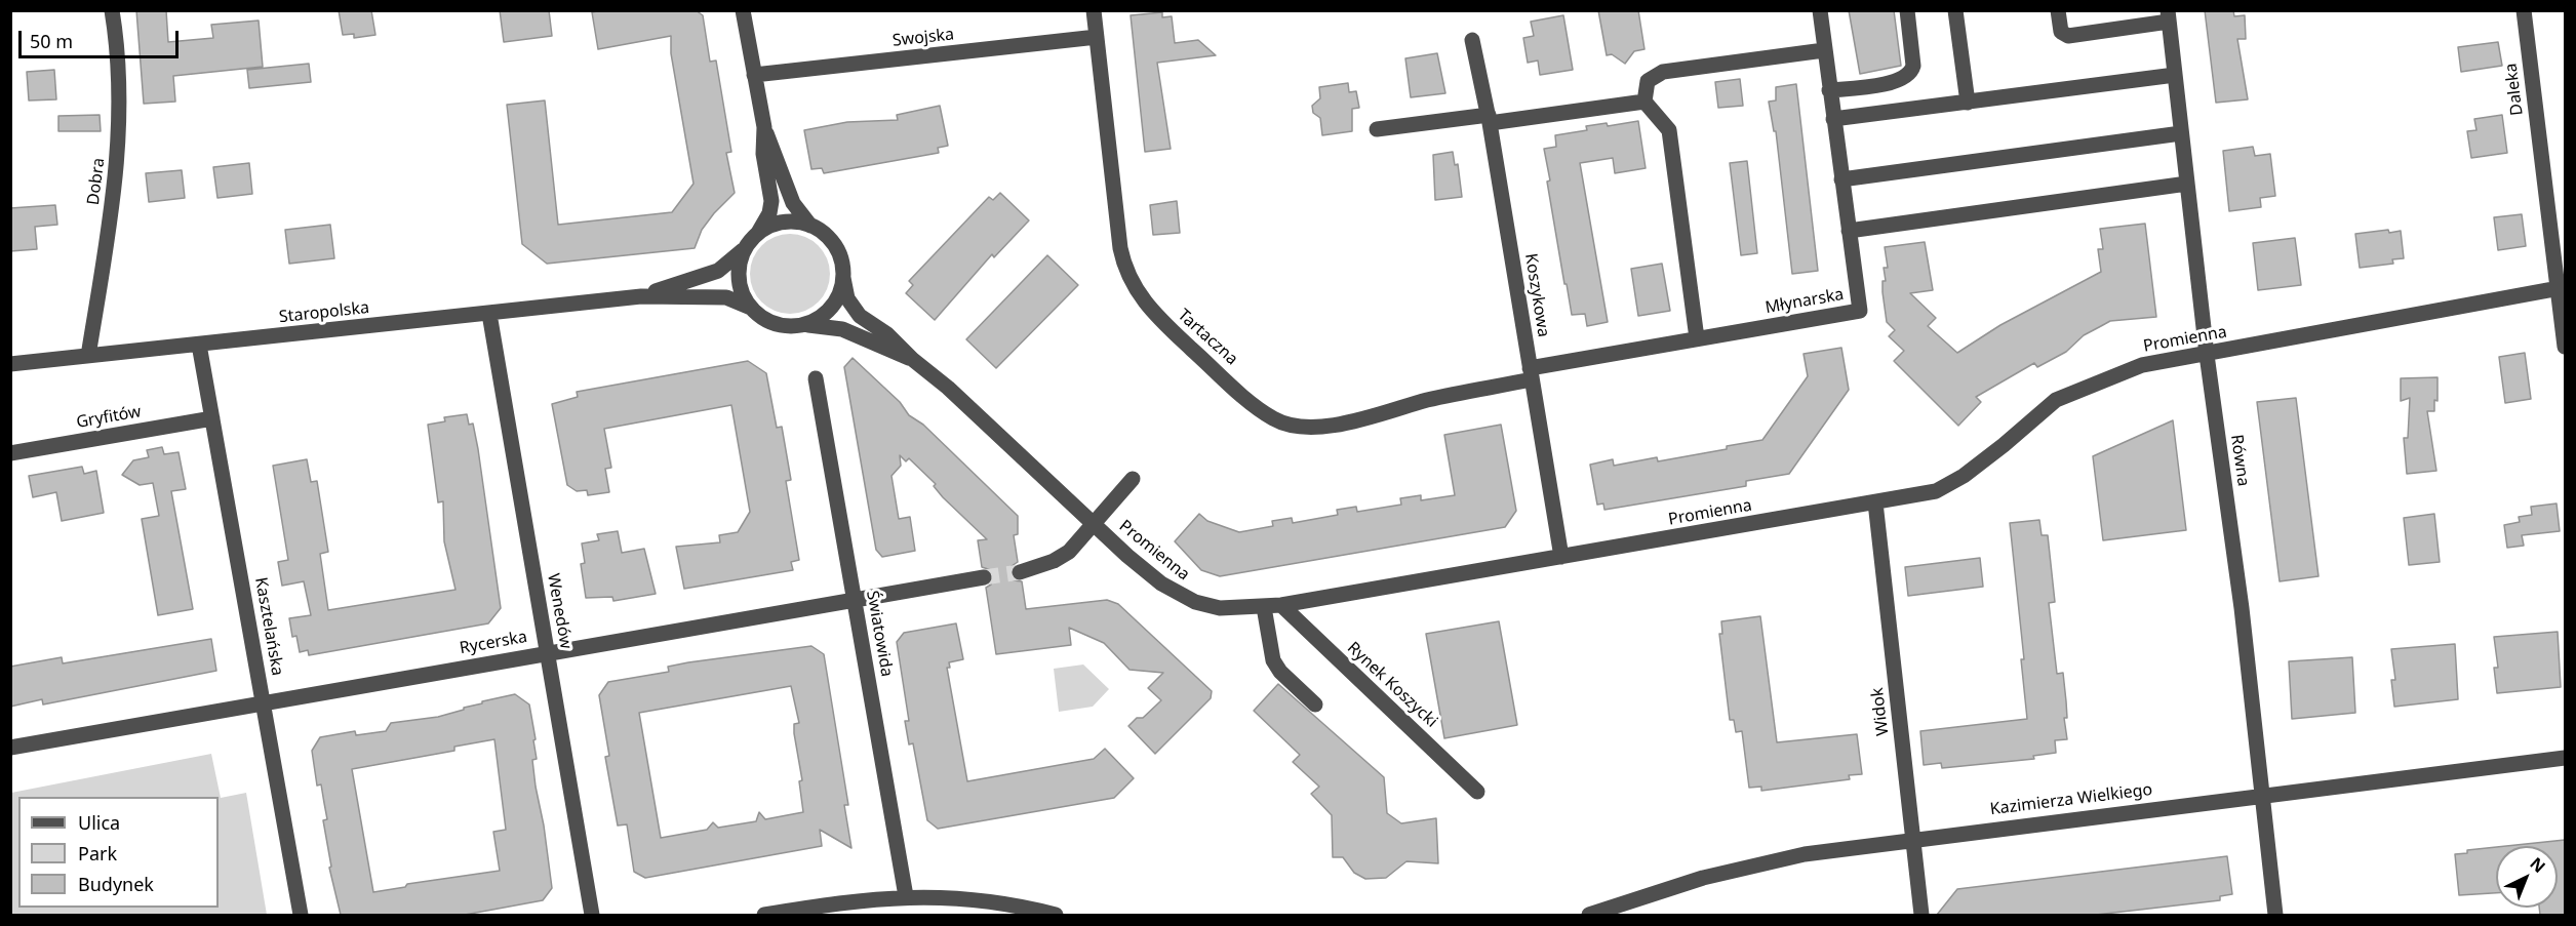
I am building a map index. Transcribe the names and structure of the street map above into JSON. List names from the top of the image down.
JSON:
{
  "streets": {
    "street": [
      "Swojska",
      "Daleka",
      "Dobra",
      "Koszykowa",
      "Młynarska",
      "Staropolska",
      "Tartaczna",
      "Promienna",
      "Gryfitów",
      "Równa",
      "Wenedów",
      "Kasztelańska",
      "Światowida",
      "Rycerska",
      "Rynek Koszycki",
      "Widok",
      "Kazimierza Wielkiego"
    ]
  },
  "crossings": [
    ["Swojska", "Tartaczna"],
    ["Daleka", "Promienna"],
    ["Dobra", "Staropolska"],
    ["Koszykowa", "Młynarska"],
    ["Koszykowa", "Tartaczna"],
    ["Koszykowa", "Promienna"],
    ["Młynarska", "Tartaczna"],
    ["Staropolska", "Promienna"],
    ["Staropolska", "Wenedów"],
    ["Staropolska", "Kasztelańska"],
    ["Promienna", "Równa"],
    ["Promienna", "Rynek Koszycki"],
    ["Promienna", "Widok"],
    ["Gryfitów", "Kasztelańska"],
    ["Równa", "Kazimierza Wielkiego"],
    ["Wenedów", "Rycerska"],
    ["Kasztelańska", "Rycerska"],
    ["Światowida", "Rycerska"],
    ["Widok", "Kazimierza Wielkiego"]
  ],
  "legend": ["Ulica", "Park", "Budynek"],
  "scale_bar": "50 m",
  "north": "top right"
}
